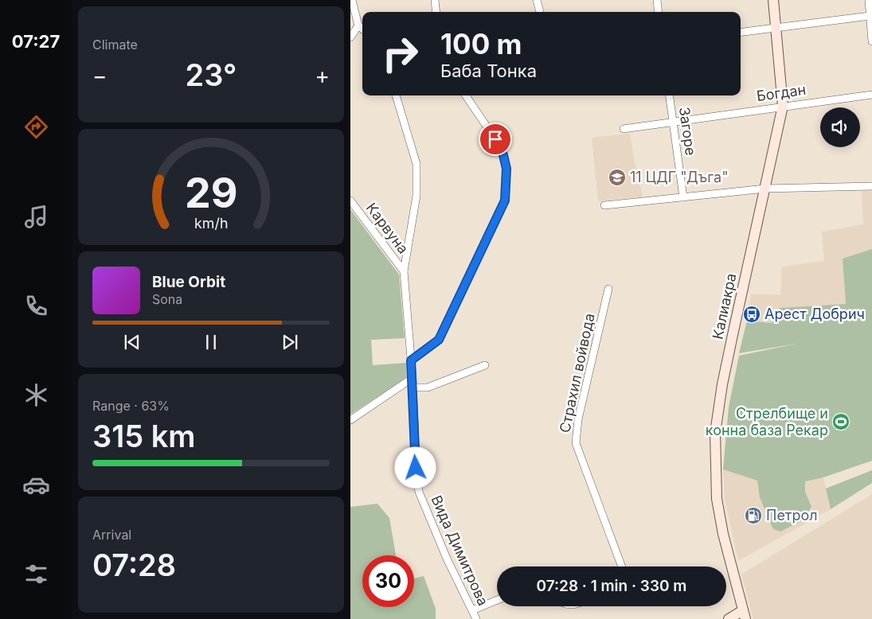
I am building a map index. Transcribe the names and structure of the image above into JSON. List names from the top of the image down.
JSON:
{
  "streets": {
    "street": [
      "Богдан",
      "Загоре",
      "Карвуна",
      "Калиакра",
      "Страхил войвода",
      "Вида Димитрова"
    ]
  },
  "crossings": [
    ["Богдан", "Загоре"],
    ["Богдан", "Калиакра"],
    ["Карвуна", "Вида Димитрова"]
  ],
  "places": {
    "school or university": ["11 ЦДГ \"Дъга\""],
    "bus stop": ["Арест Добрич"],
    "sports": ["Стрелбище и конна база Рекар"],
    "fuel station": ["Петрол"]
  },
  "page": {
    "tabs": "07:27",
    "tile": [
      "Climate",
      ["Range · 63%", "315 km"],
      ["Arrival", "07:28"]
    ],
    "turn": ["100 m", "Баба Тонка"],
    "heat": ["−", "23°", "+"],
    "song": ["Blue Orbit", "Sona"],
    "limit": "30",
    "trip": "07:28 · 1 min · 330 m",
    "gauge": ["29", "km/h"]
  }
}
